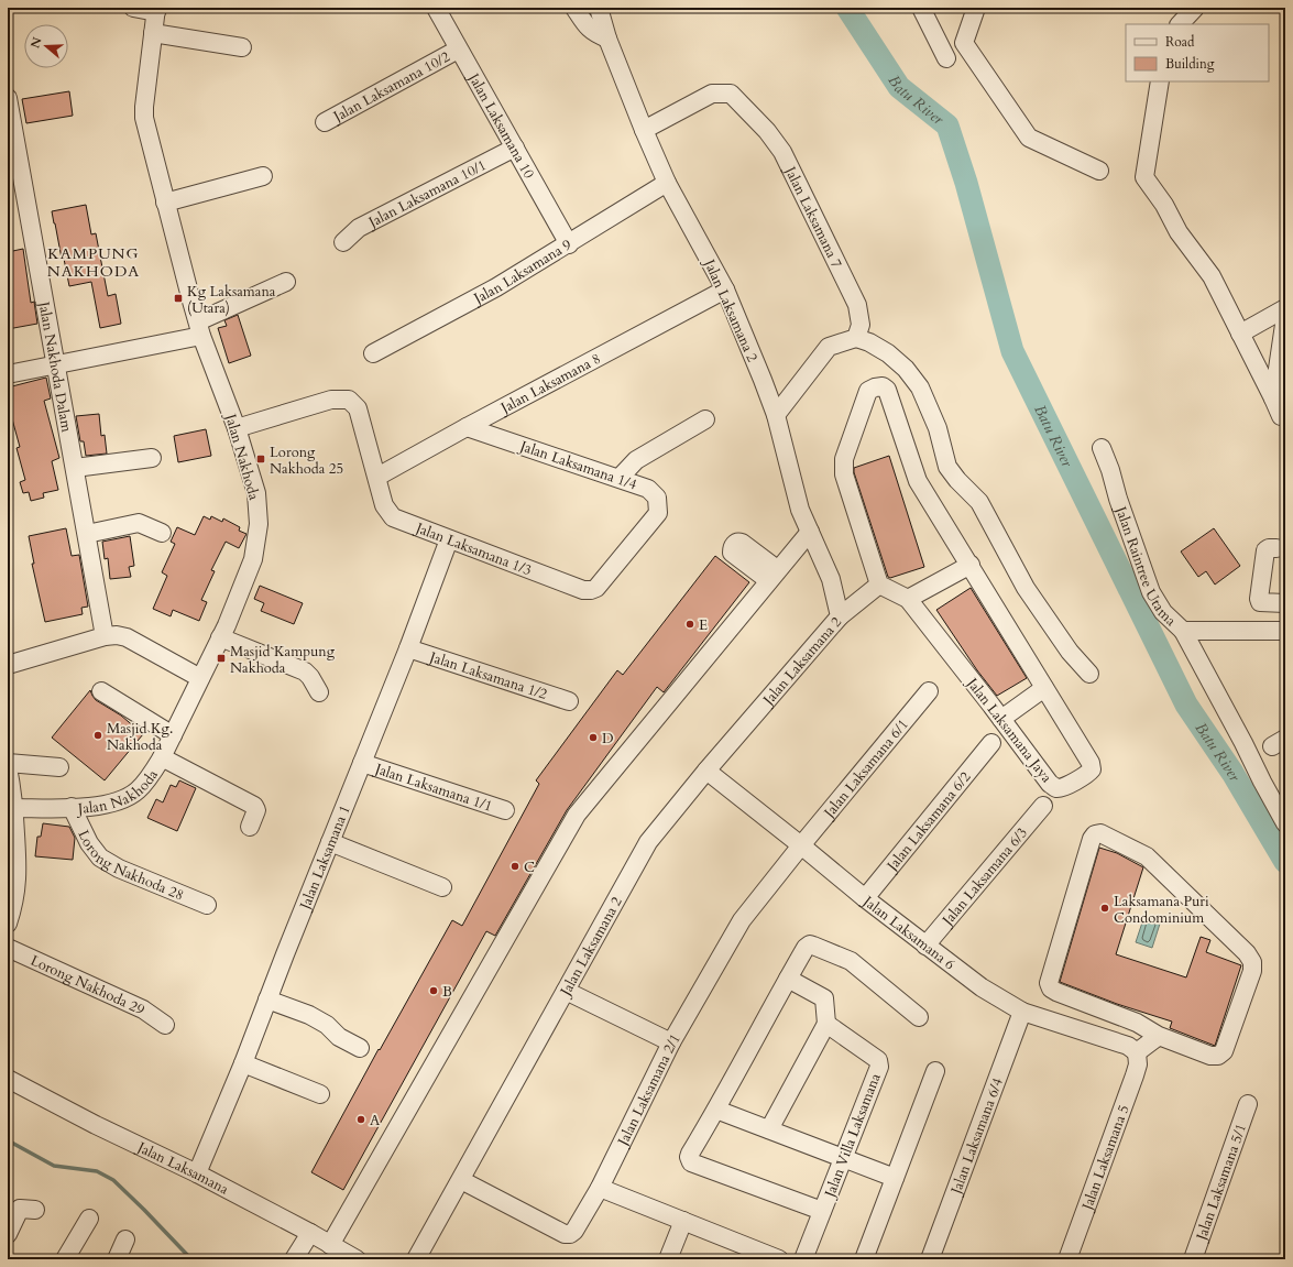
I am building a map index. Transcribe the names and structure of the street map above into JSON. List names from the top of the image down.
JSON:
{
  "streets": {
    "street": [
      "Jalan Laksamana 10/2",
      "Jalan Laksamana 10",
      "Jalan Laksamana 10/1",
      "Jalan Laksamana 7",
      "Jalan Laksamana 9",
      "Jalan Laksamana 2",
      "Jalan Nakhoda Dalam",
      "Jalan Laksamana 8",
      "Jalan Nakhoda",
      "Jalan Laksamana 1/4",
      "Jalan Laksamana 1/3",
      "Jalan Raintree Utama",
      "Jalan Laksamana 1/2",
      "Jalan Laksamana Jaya",
      "Jalan Laksamana 6/1",
      "Jalan Laksamana 1/1",
      "Jalan Laksamana 6/2",
      "Jalan Laksamana 1",
      "Lorong Nakhoda 28",
      "Jalan Laksamana 6/3",
      "Jalan Laksamana 6",
      "Lorong Nakhoda 29",
      "Jalan Laksamana 2/1",
      "Jalan Villa Laksamana",
      "Jalan Laksamana 6/4",
      "Jalan Laksamana 5",
      "Jalan Laksamana",
      "Jalan Laksamana 5/1"
    ]
  },
  "crossings": [
    ["Jalan Laksamana 10/2", "Jalan Laksamana 10"],
    ["Jalan Laksamana 10", "Jalan Laksamana 10/1"],
    ["Jalan Laksamana 10", "Jalan Laksamana 9"],
    ["Jalan Laksamana 7", "Jalan Laksamana 2"],
    ["Jalan Laksamana 9", "Jalan Laksamana 2"],
    ["Jalan Laksamana 2", "Jalan Laksamana 8"],
    ["Jalan Laksamana 2", "Jalan Laksamana 6"],
    ["Jalan Laksamana 2", "Jalan Laksamana 2/1"],
    ["Jalan Laksamana 8", "Jalan Laksamana 1/4"],
    ["Jalan Laksamana 8", "Jalan Laksamana 1/3"],
    ["Jalan Nakhoda", "Lorong Nakhoda 28"],
    ["Jalan Laksamana 1/4", "Jalan Laksamana 1/3"],
    ["Jalan Laksamana 1/3", "Jalan Laksamana 1"],
    ["Jalan Laksamana 1/2", "Jalan Laksamana 1"],
    ["Jalan Laksamana 6/1", "Jalan Laksamana 6"],
    ["Jalan Laksamana 6/1", "Jalan Laksamana 2/1"],
    ["Jalan Laksamana 1/1", "Jalan Laksamana 1"],
    ["Jalan Laksamana 6/2", "Jalan Laksamana 6"],
    ["Jalan Laksamana 1", "Jalan Laksamana"],
    ["Jalan Laksamana 6/3", "Jalan Laksamana 6"],
    ["Jalan Laksamana 6", "Jalan Laksamana 2/1"],
    ["Jalan Laksamana 6", "Jalan Laksamana 6/4"],
    ["Jalan Laksamana 6", "Jalan Laksamana 5"]
  ],
  "districts": ["KAMPUNG NAKHODA"],
  "water": ["Batu River"],
  "places": {
    "transit": ["Kg Laksamana (Utara)", "Lorong Nakhoda 25", "Masjid Kampung Nakhoda"],
    "other": [
      "E",
      "Masjid Kg. Nakhoda",
      "D",
      "C",
      "Laksamana Puri Condominium",
      "B",
      "A"
    ]
  },
  "legend": ["Road", "Building"],
  "north": "left"
}
